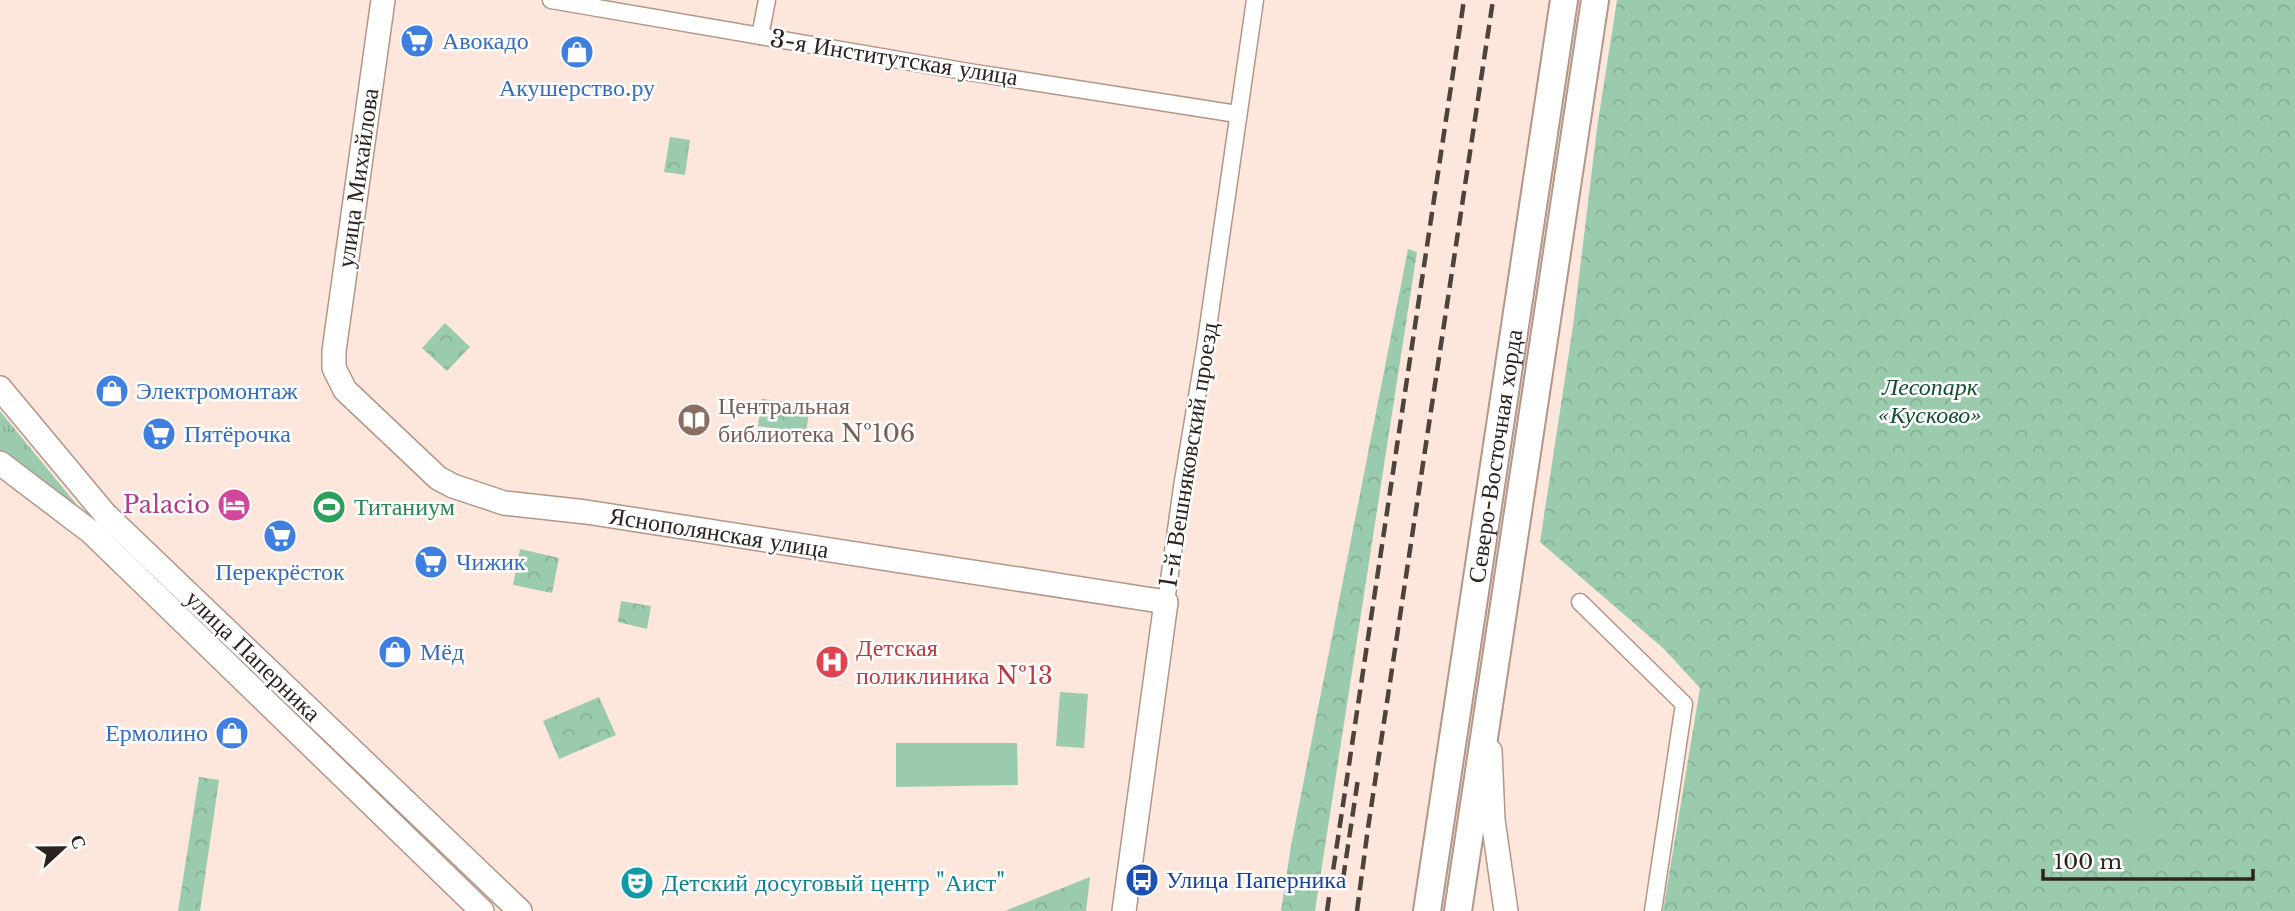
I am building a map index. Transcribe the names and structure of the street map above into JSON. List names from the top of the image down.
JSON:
{
  "streets": {
    "main road": [
      "улица Михайлова",
      "1-й Вешняковский проезд",
      "Северо-Восточная хорда",
      "Яснополянская улица",
      "улица Паперника"
    ],
    "street": ["3-я Институтская улица"]
  },
  "crossings": [
    ["3-я Институтская улица", "1-й Вешняковский проезд"],
    ["улица Михайлова", "Яснополянская улица"],
    ["1-й Вешняковский проезд", "Яснополянская улица"]
  ],
  "parks": ["Лесопарк «Кусково»"],
  "places": {
    "supermarket": [
      "Авокадо",
      "Пятёрочка",
      "Перекрёсток",
      "Чижик"
    ],
    "shop": [
      "Акушерство.ру",
      "Электромонтаж",
      "Мёд",
      "Ермолино"
    ],
    "library": ["Центральная библиотека №106"],
    "hotel": ["Palacio"],
    "sports": ["Титаниум"],
    "hospital": ["Детская поликлиника №13"],
    "bus stop": ["Улица Паперника"],
    "theatre": ["Детский досуговый центр \"Аист\""]
  },
  "scale_bar": "100 m",
  "north": "right"
}
